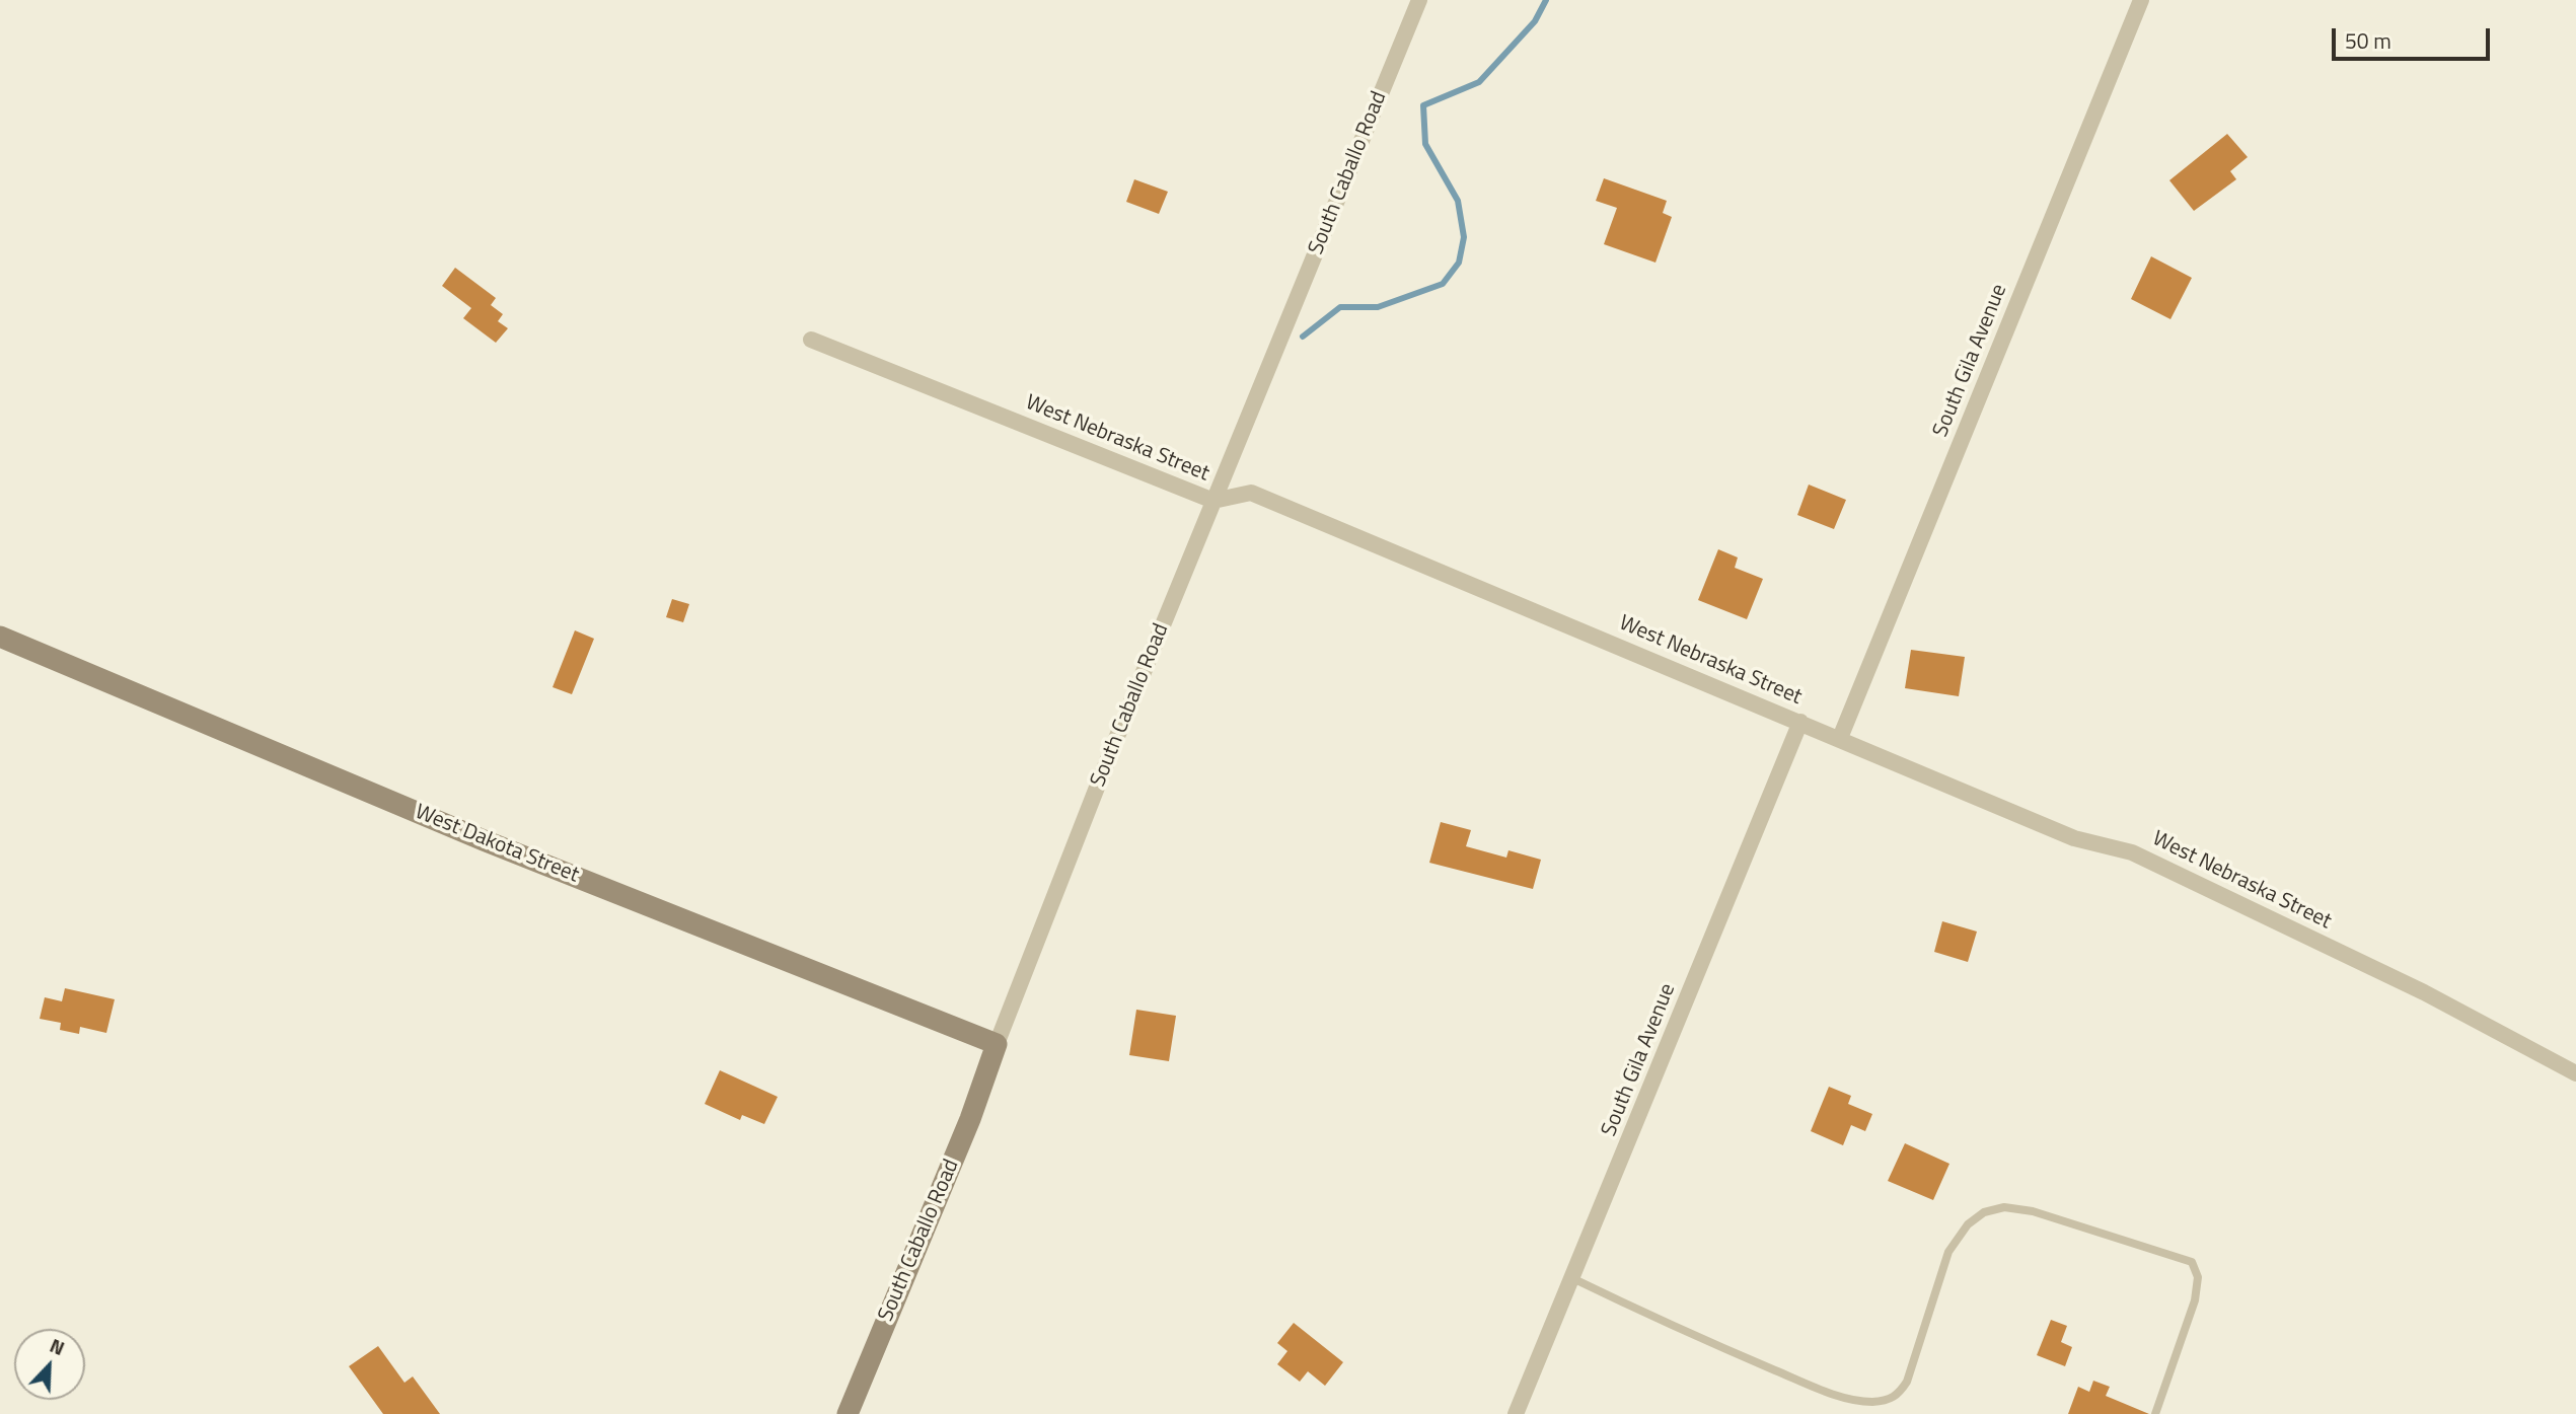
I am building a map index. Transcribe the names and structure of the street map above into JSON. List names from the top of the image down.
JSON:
{
  "streets": {
    "street": [
      "South Caballo Road",
      "South Gila Avenue",
      "West Nebraska Street",
      "West Dakota Street"
    ]
  },
  "crossings": [
    ["South Caballo Road", "West Nebraska Street"],
    ["South Caballo Road", "West Dakota Street"],
    ["South Gila Avenue", "West Nebraska Street"]
  ],
  "scale_bar": "50 m",
  "north": "top right"
}
